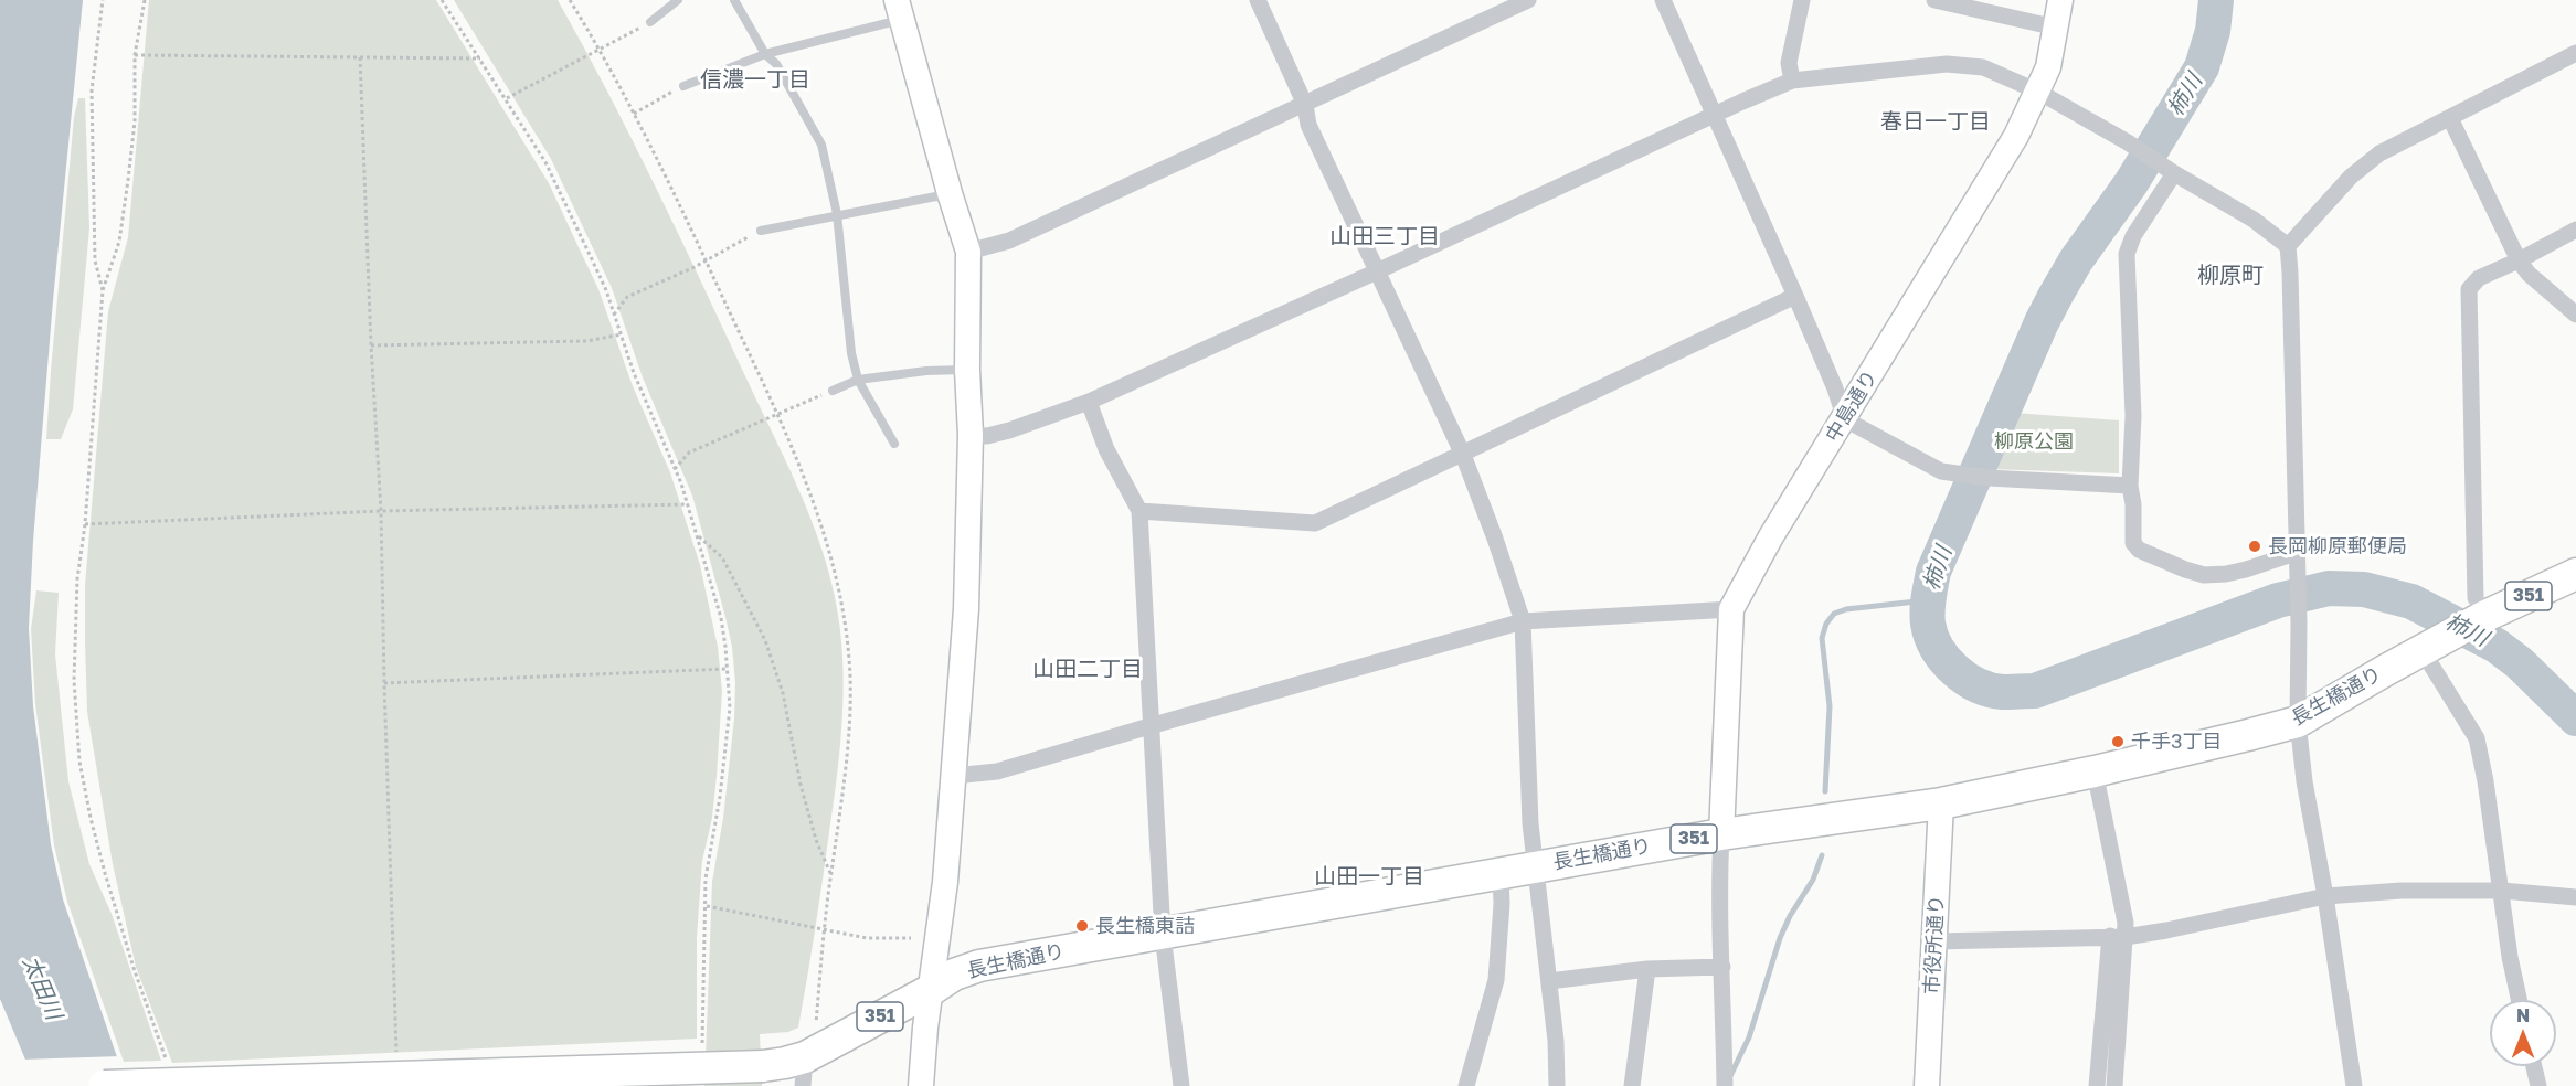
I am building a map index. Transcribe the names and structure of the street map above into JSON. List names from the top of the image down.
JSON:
{
  "streets": {
    "highway": ["351", "長生橋通り"],
    "street": ["中島通り", "市役所通り"]
  },
  "crossings": [
    ["中島通り", "長生橋通り"],
    ["351", "長生橋通り"],
    ["長生橋通り", "市役所通り"]
  ],
  "districts": [
    "信濃一丁目",
    "春日一丁目",
    "山田三丁目",
    "柳原町",
    "山田二丁目",
    "山田一丁目"
  ],
  "water": ["柿川", "太田川"],
  "parks": ["柳原公園"],
  "places": ["長岡柳原郵便局", "千手3丁目", "長生橋東詰"],
  "north": "top"
}
